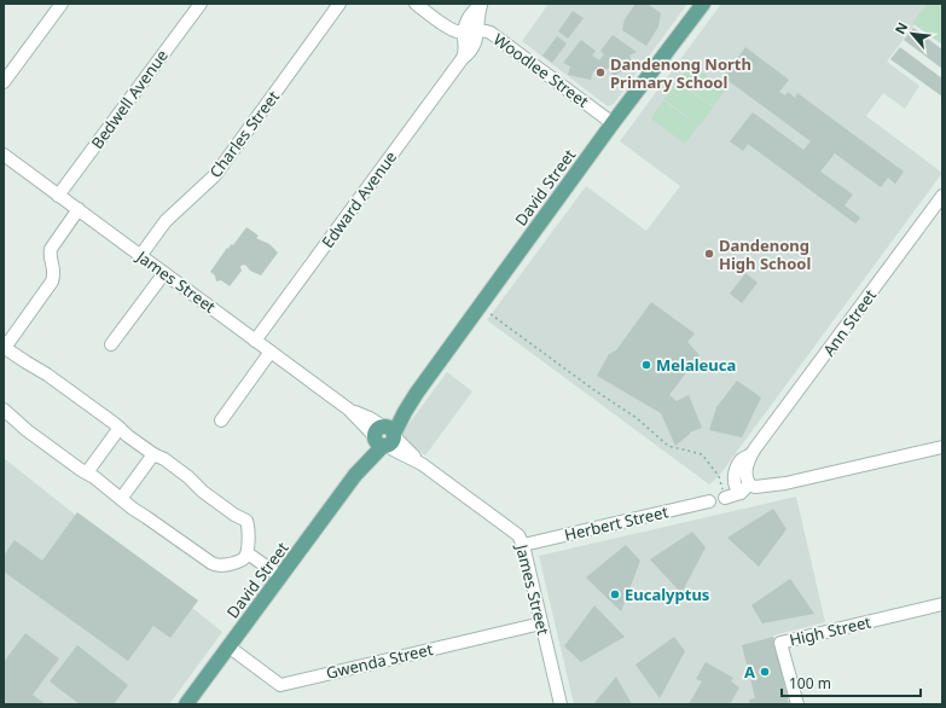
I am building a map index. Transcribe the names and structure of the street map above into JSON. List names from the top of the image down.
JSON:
{
  "streets": {
    "main road": ["David Street"],
    "street": [
      "Woodlee Street",
      "Bedwell Avenue",
      "Charles Street",
      "Edward Avenue",
      "James Street",
      "Ann Street",
      "Herbert Street",
      "High Street",
      "Gwenda Street"
    ]
  },
  "crossings": [
    ["Woodlee Street", "David Street"],
    ["Woodlee Street", "Edward Avenue"],
    ["Bedwell Avenue", "James Street"],
    ["Charles Street", "James Street"],
    ["David Street", "James Street"],
    ["David Street", "Gwenda Street"],
    ["Edward Avenue", "James Street"],
    ["James Street", "Herbert Street"],
    ["James Street", "Gwenda Street"]
  ],
  "places": [
    "Dandenong North Primary School",
    "Dandenong High School",
    "Melaleuca",
    "Eucalyptus",
    "A"
  ],
  "scale_bar": "100 m",
  "north": "top left"
}
